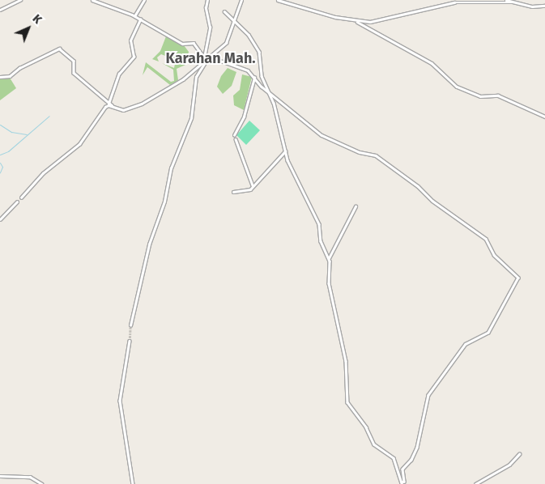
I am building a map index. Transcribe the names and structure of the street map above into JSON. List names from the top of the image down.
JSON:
{
  "districts": ["Karahan Mah."],
  "north": "top right"
}
